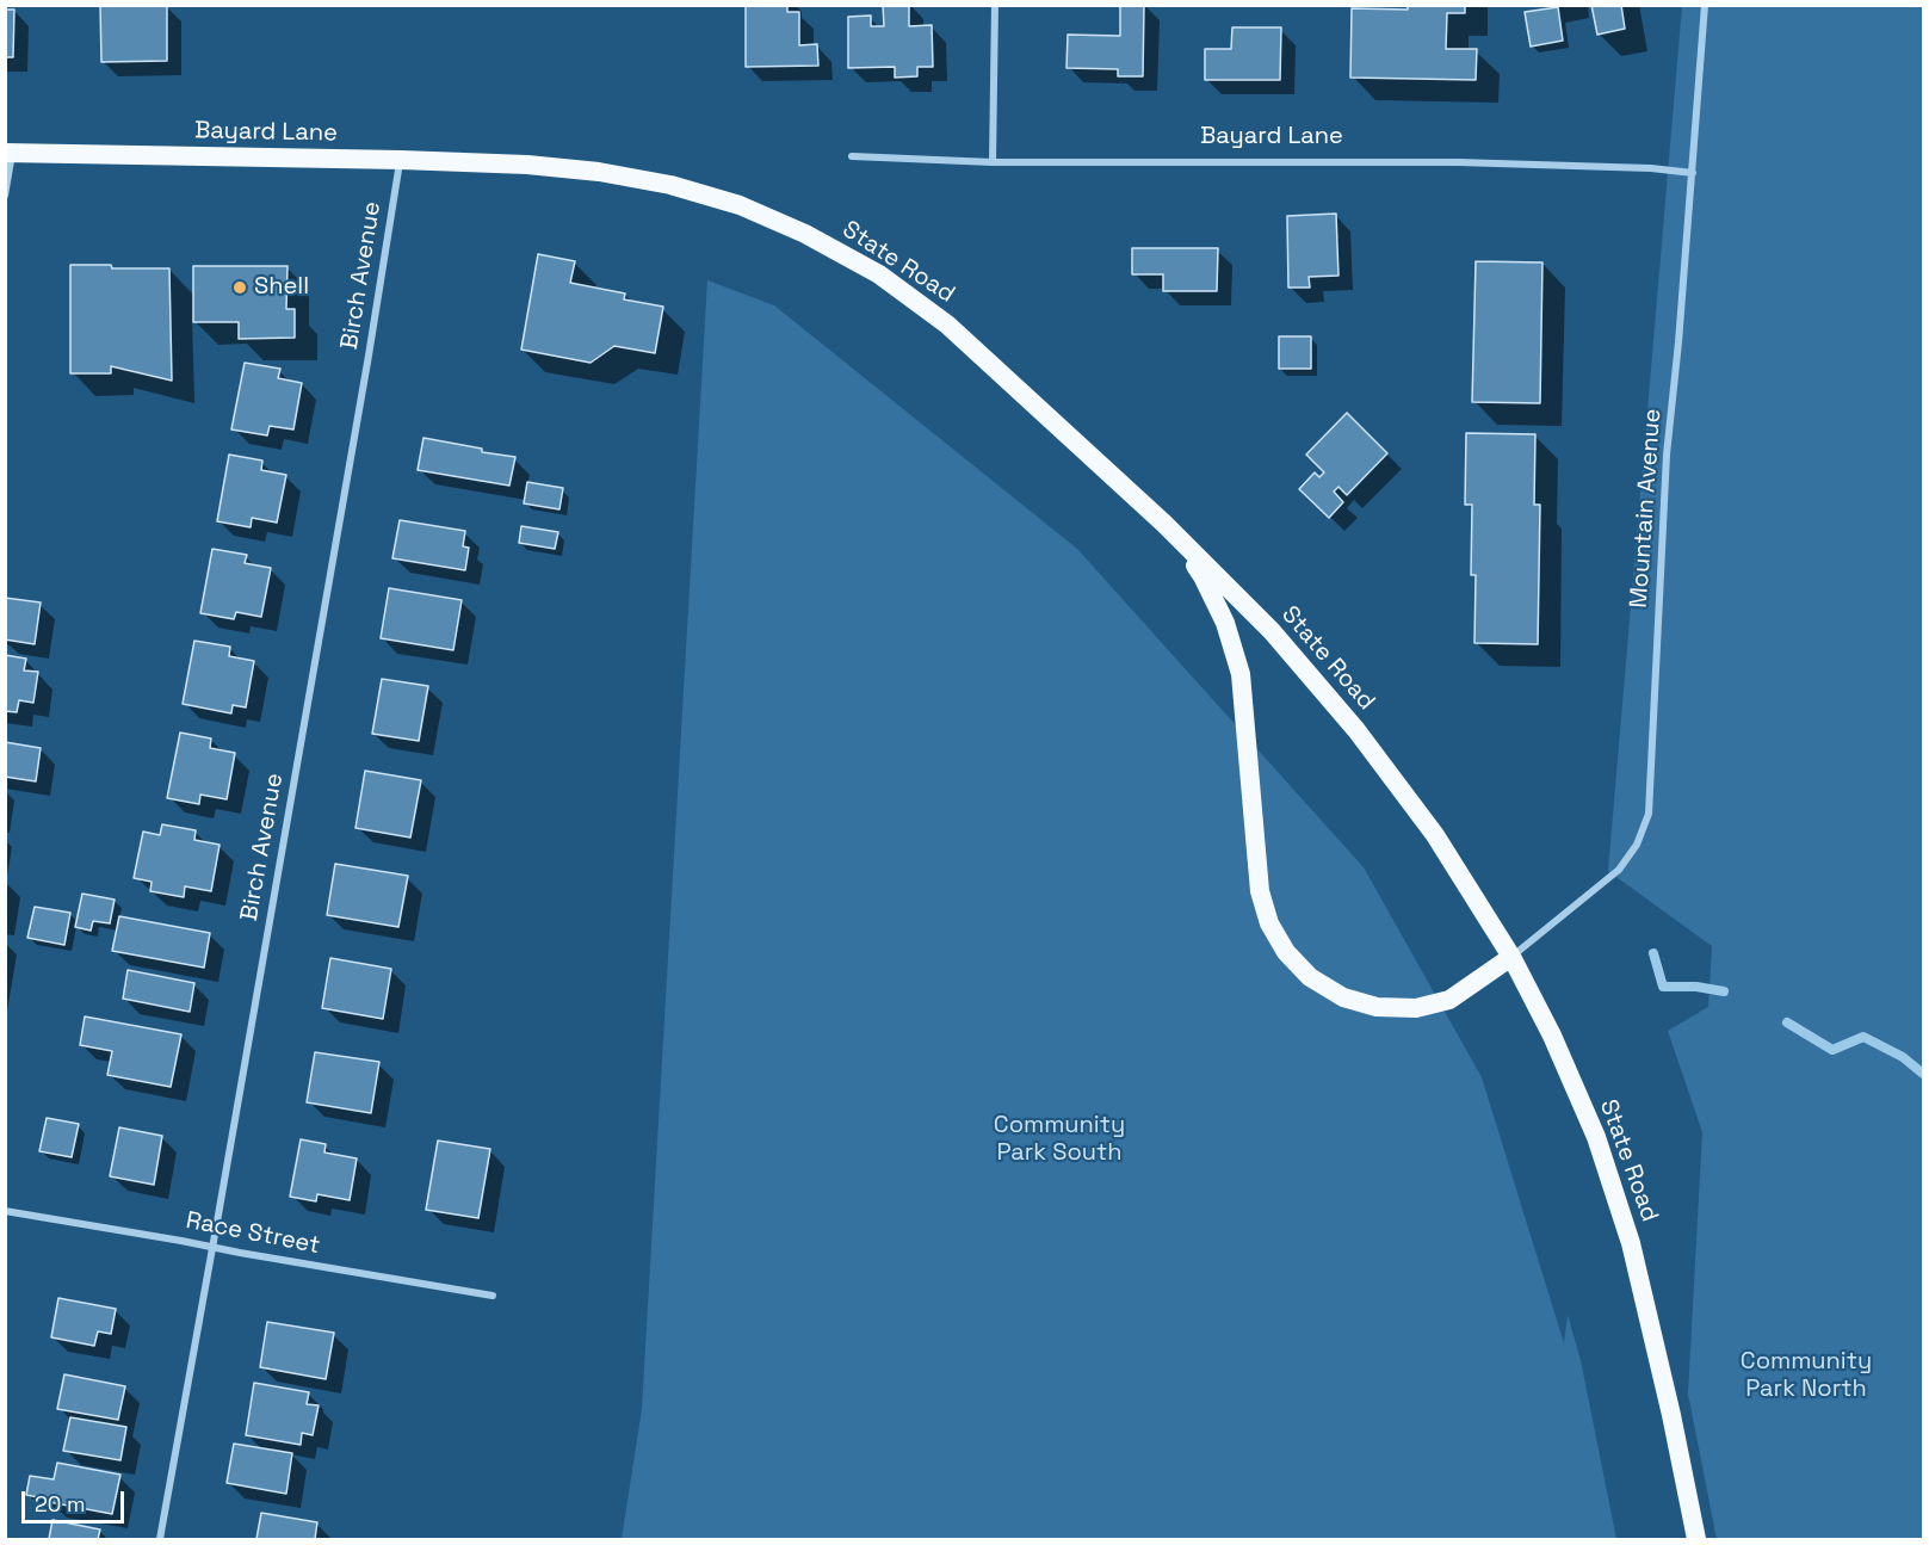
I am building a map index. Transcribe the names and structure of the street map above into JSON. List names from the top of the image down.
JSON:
{
  "streets": {
    "highway": ["Bayard Lane", "State Road"],
    "street": ["Birch Avenue", "Mountain Avenue", "Race Street"]
  },
  "crossings": [
    ["Bayard Lane", "State Road"],
    ["Bayard Lane", "Birch Avenue"],
    ["Bayard Lane", "Mountain Avenue"],
    ["State Road", "Mountain Avenue"],
    ["Birch Avenue", "Race Street"]
  ],
  "parks": ["Community Park South", "Community Park North"],
  "places": ["Shell"],
  "scale_bar": "20 m"
}
